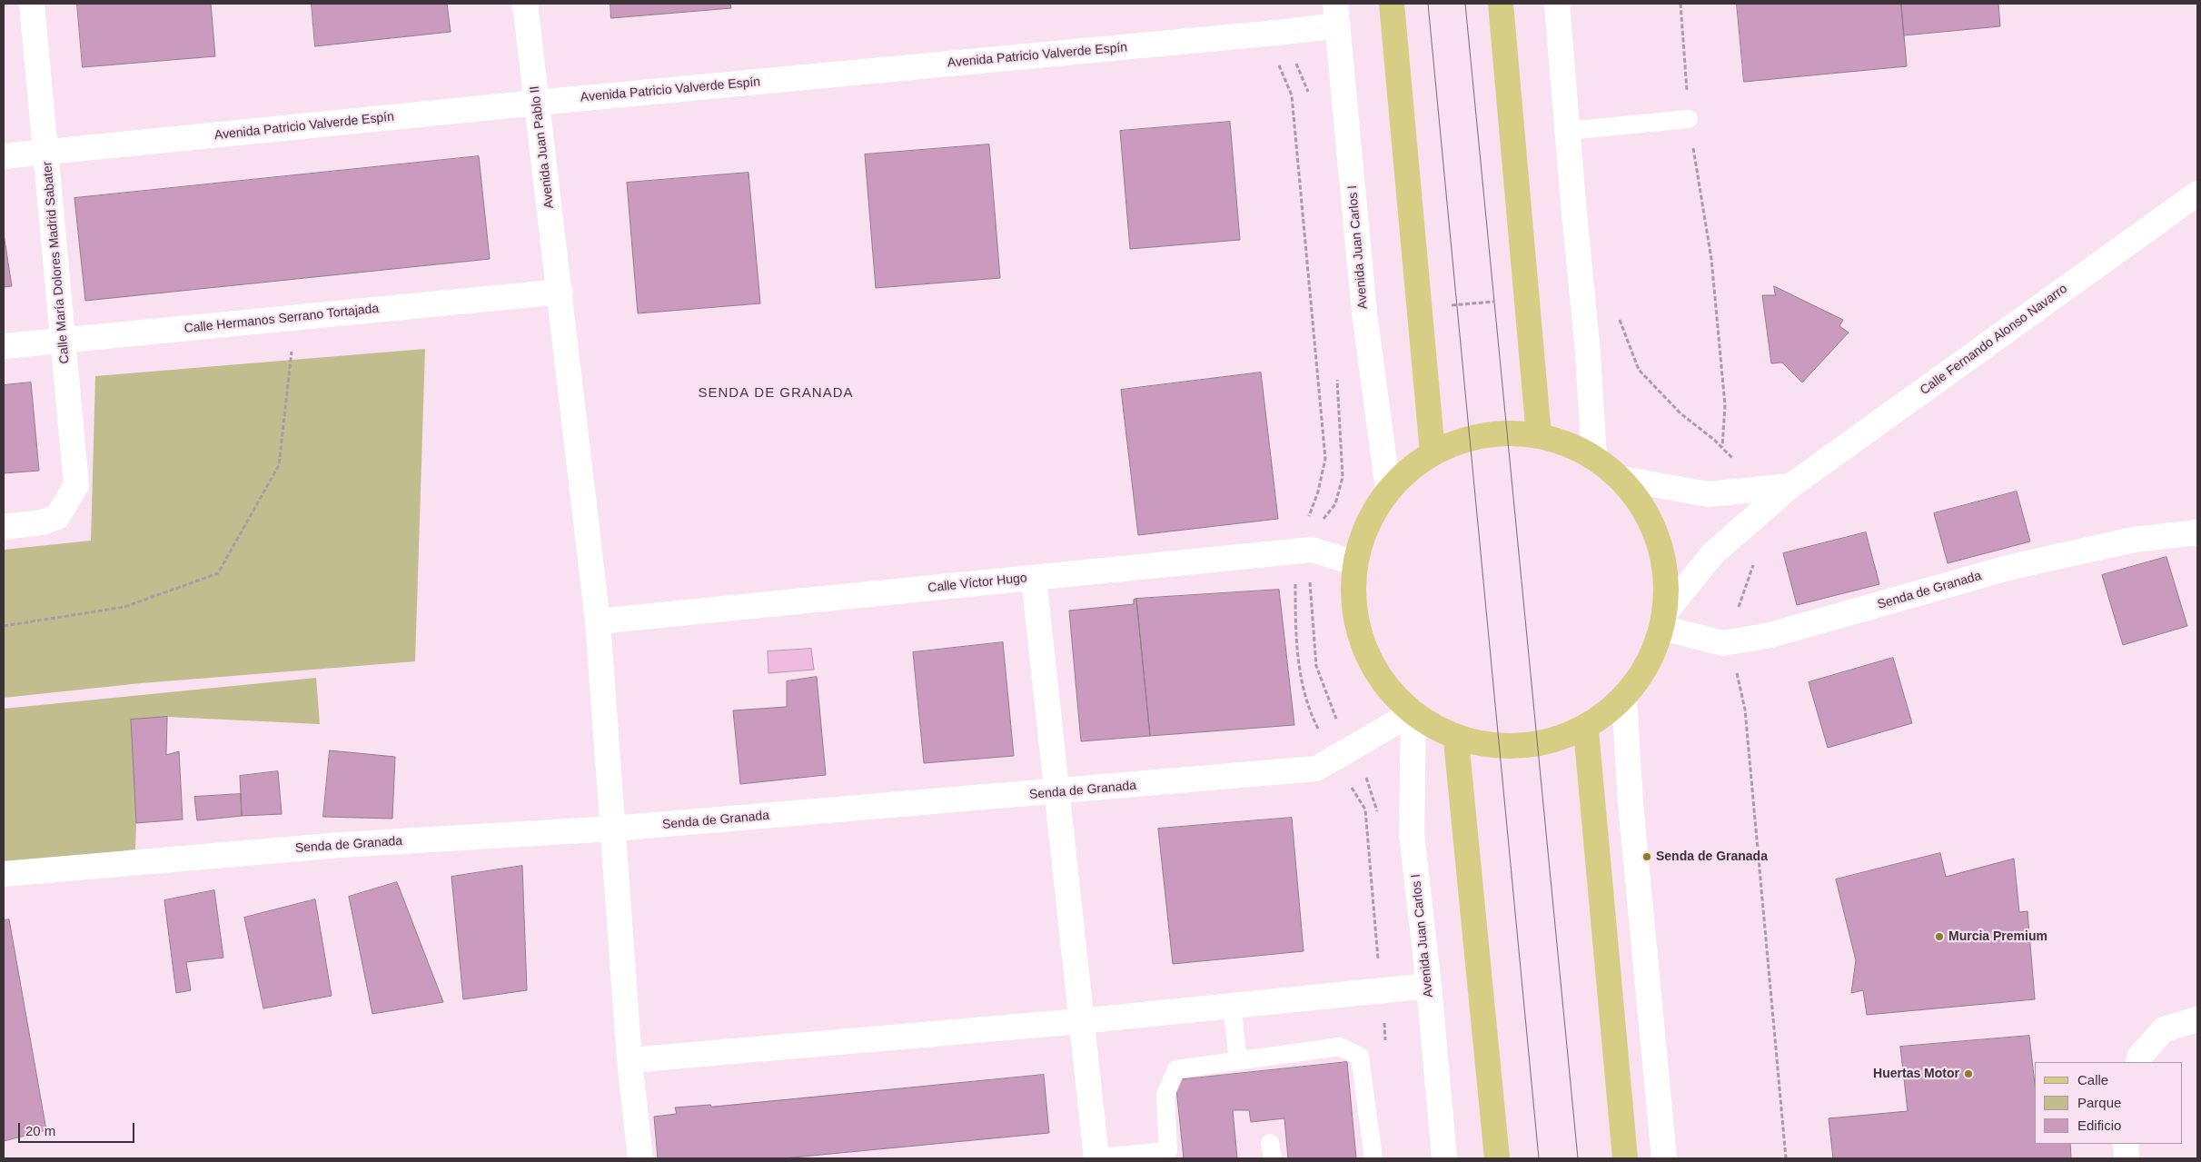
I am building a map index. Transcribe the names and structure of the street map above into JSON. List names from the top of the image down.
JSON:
{
  "streets": {
    "street": [
      "Avenida Patricio Valverde Espín",
      "Avenida Juan Pablo II",
      "Avenida Juan Carlos I",
      "Calle María Dolores Madrid Sabater",
      "Calle Hermanos Serrano Tortajada",
      "Calle Fernando Alonso Navarro",
      "Calle Víctor Hugo",
      "Senda de Granada"
    ]
  },
  "crossings": [
    ["Avenida Patricio Valverde Espín", "Avenida Juan Pablo II"],
    ["Avenida Patricio Valverde Espín", "Avenida Juan Carlos I"],
    ["Avenida Patricio Valverde Espín", "Calle María Dolores Madrid Sabater"],
    ["Avenida Juan Pablo II", "Calle Hermanos Serrano Tortajada"],
    ["Avenida Juan Pablo II", "Calle Víctor Hugo"],
    ["Avenida Juan Pablo II", "Senda de Granada"],
    ["Avenida Juan Carlos I", "Senda de Granada"],
    ["Calle María Dolores Madrid Sabater", "Calle Hermanos Serrano Tortajada"],
    ["Calle Fernando Alonso Navarro", "Senda de Granada"]
  ],
  "districts": ["SENDA DE GRANADA"],
  "places": ["Senda de Granada", "Murcia Premium", "Huertas Motor"],
  "legend": ["Calle", "Parque", "Edificio"],
  "scale_bar": "20 m"
}
